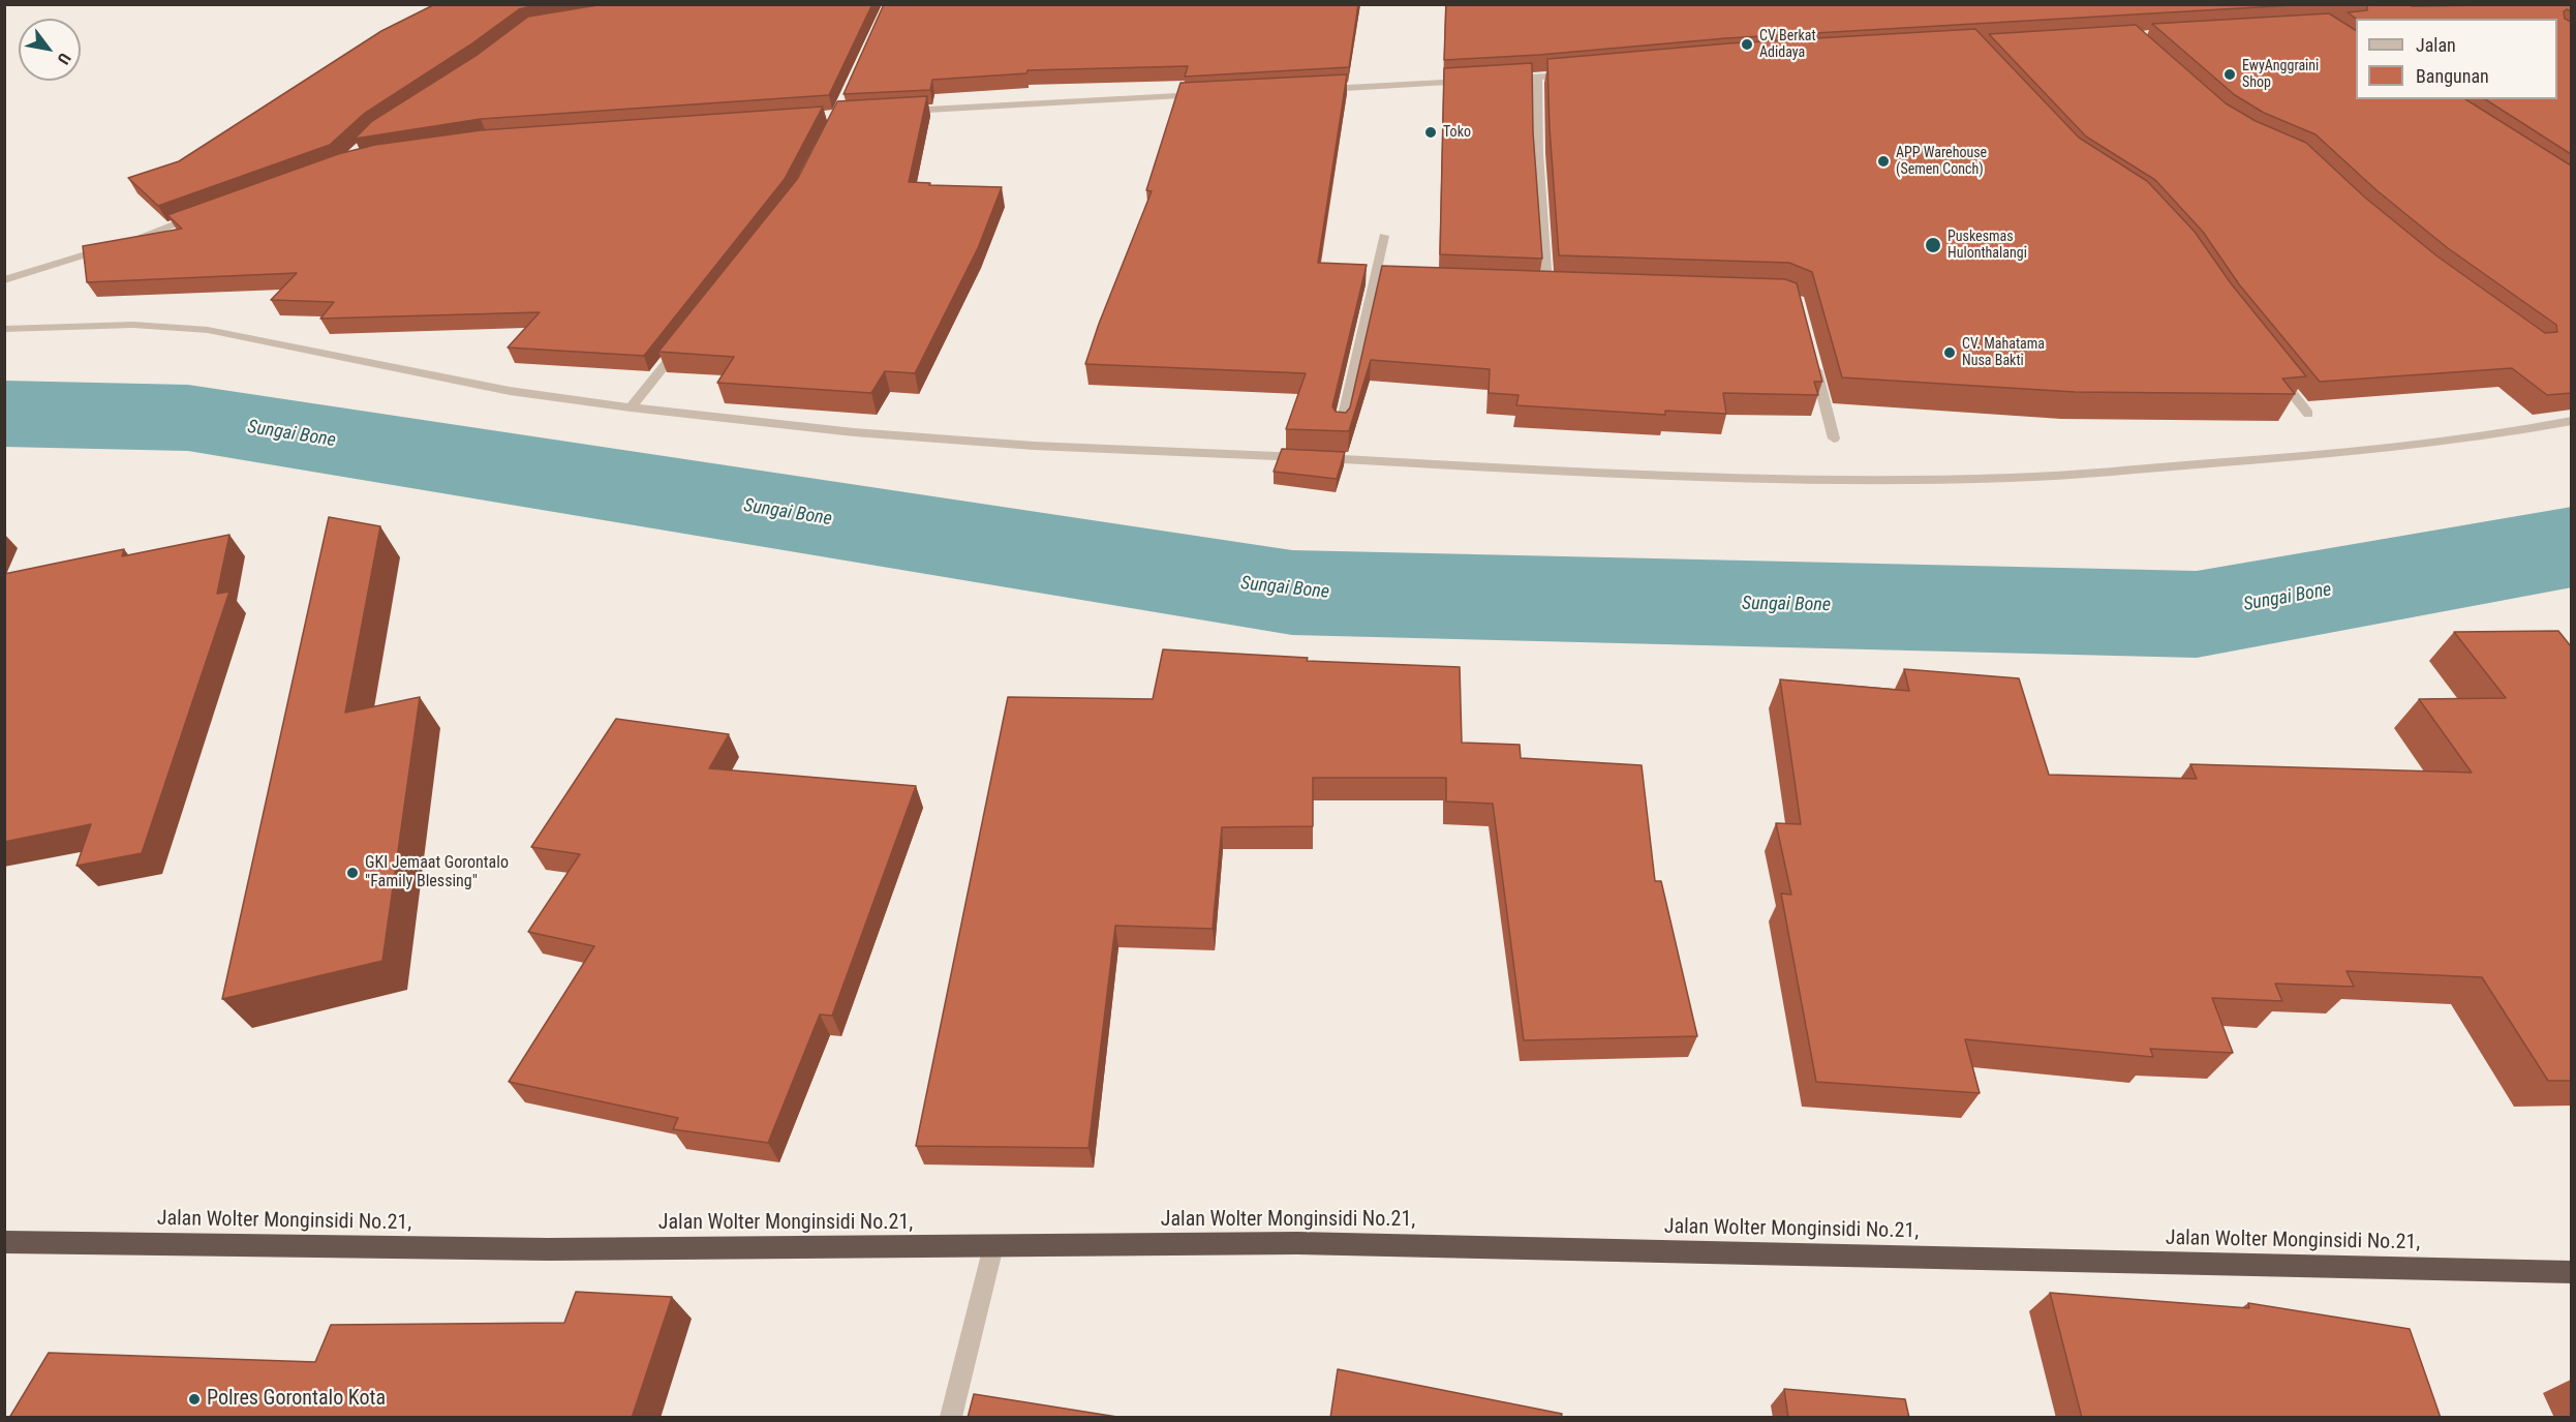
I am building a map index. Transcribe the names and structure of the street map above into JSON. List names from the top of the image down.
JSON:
{
  "streets": {
    "highway": ["Jalan Wolter Monginsidi No.21,"]
  },
  "water": ["Sungai Bone"],
  "places": [
    "CV Berkat Adidaya",
    "EwyAnggraini Shop",
    "Toko",
    "APP Warehouse (Semen Conch)",
    "Puskesmas Hulonthalangi",
    "CV. Mahatama Nusa Bakti",
    "GKI Jemaat Gorontalo \"Family Blessing\"",
    "Polres Gorontalo Kota"
  ],
  "legend": ["Jalan", "Bangunan"],
  "north": "bottom right"
}
